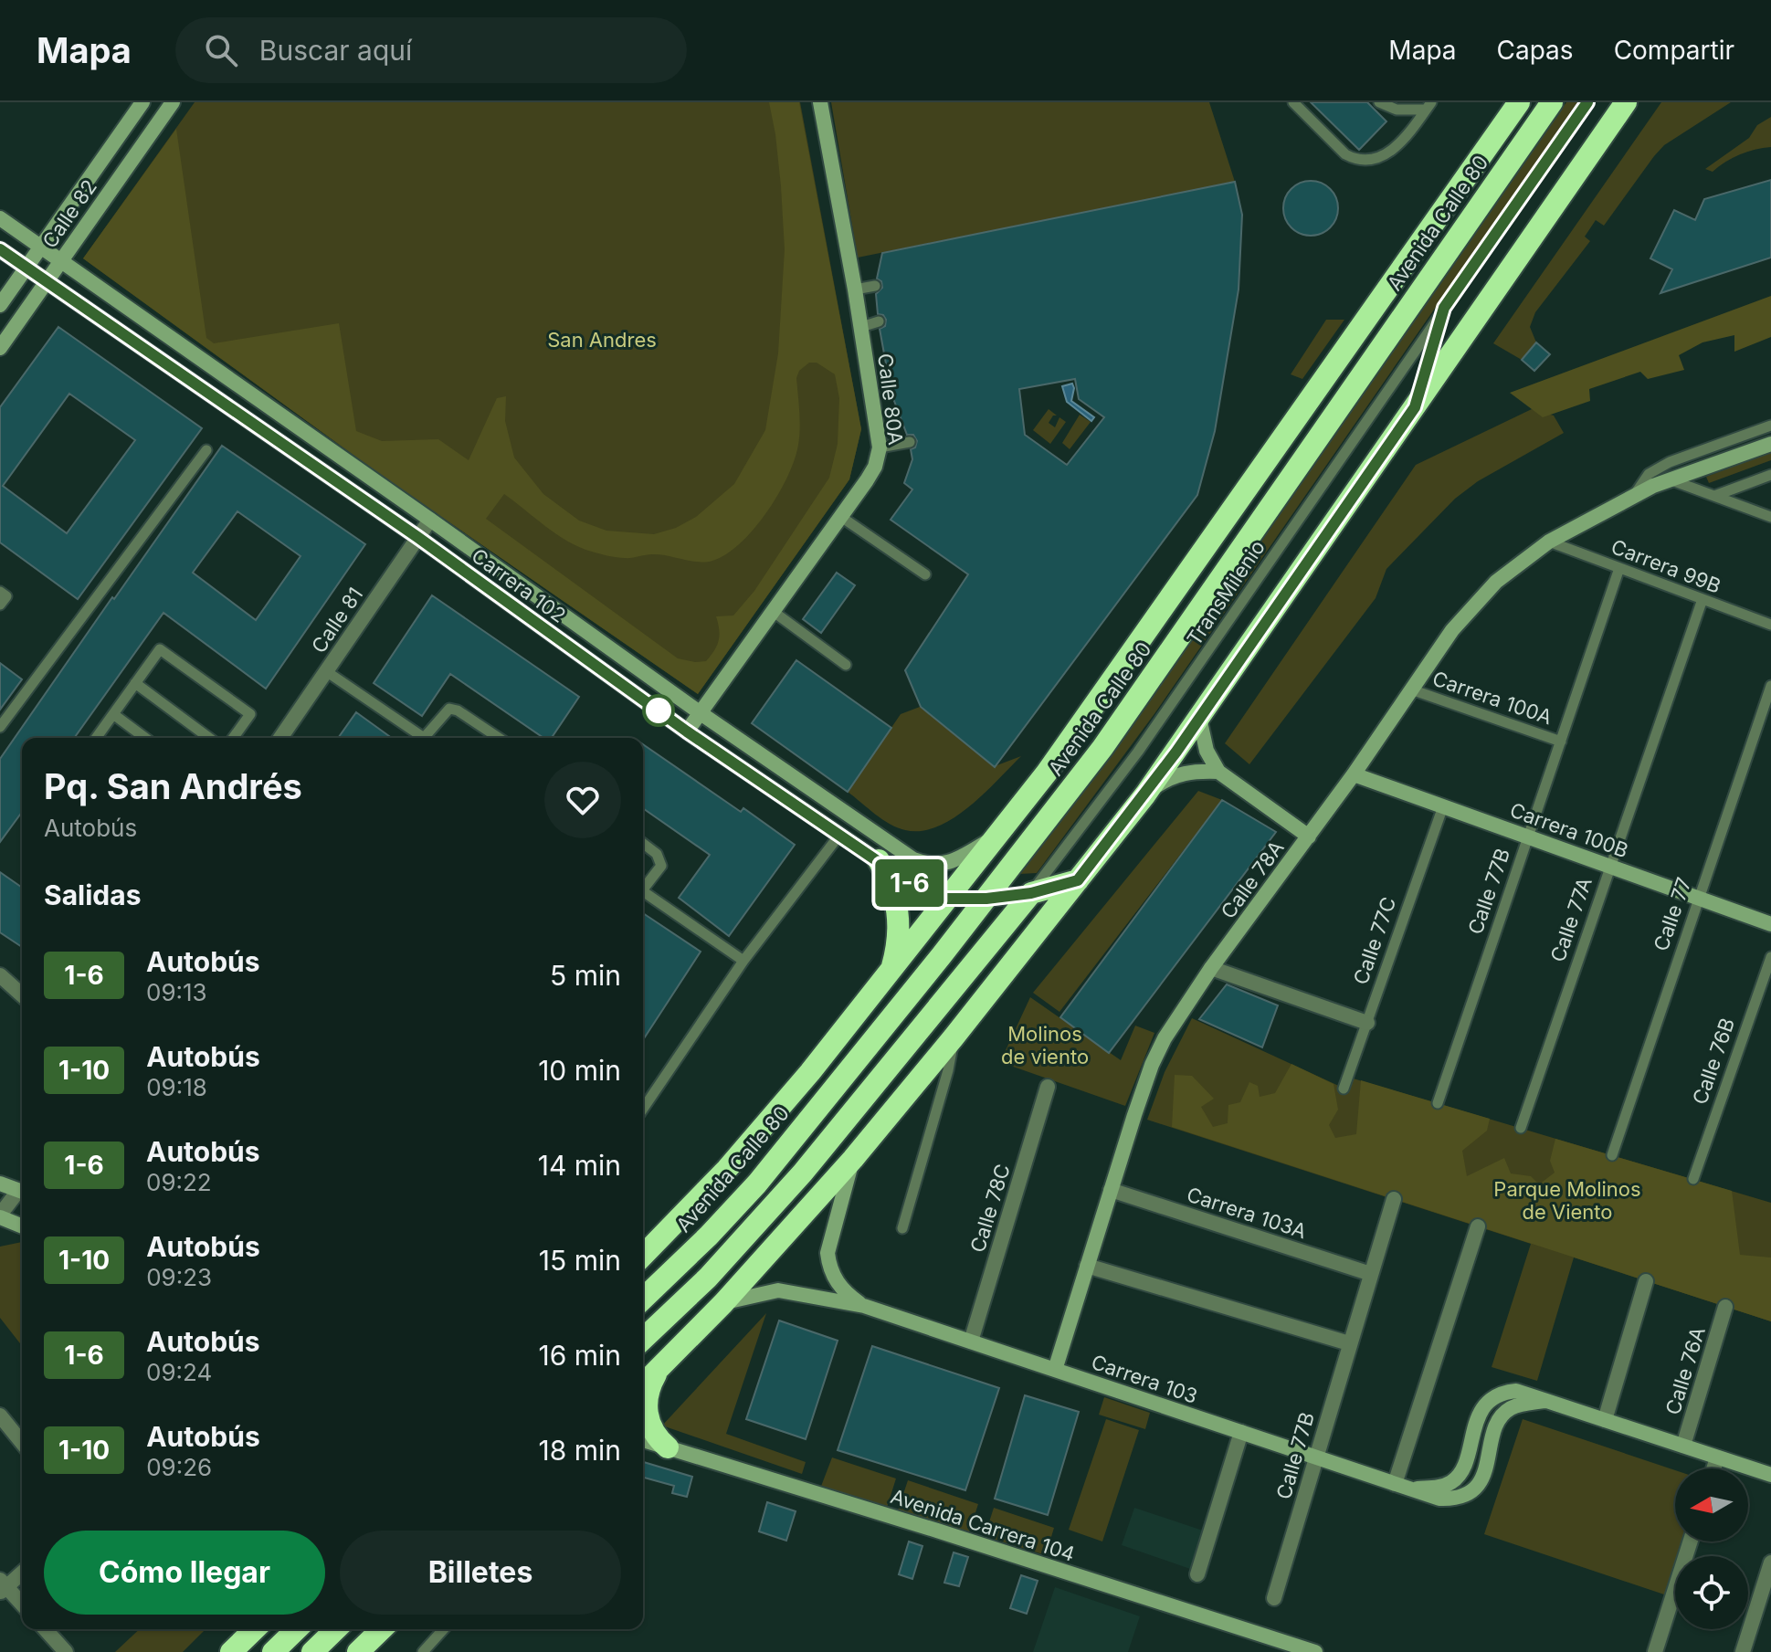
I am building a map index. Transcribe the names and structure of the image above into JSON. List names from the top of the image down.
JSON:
{
  "streets": {
    "highway": ["Avenida Calle 80"],
    "street": [
      "Calle 82",
      "Calle 80A",
      "Carrera 102",
      "Calle 81",
      "Carrera 100B",
      "Calle 78A",
      "Calle 77B",
      "Calle 78C",
      "Carrera 103A",
      "Calle 76A",
      "Carrera 103",
      "Avenida Carrera 104"
    ],
    "lane": [
      "Carrera 99B",
      "TransMilenio",
      "Carrera 100A",
      "Calle 77",
      "Calle 77A",
      "Calle 77C",
      "Calle 76B"
    ]
  },
  "crossings": [
    ["Calle 82", "Carrera 102"],
    ["Avenida Calle 80", "Carrera 102"],
    ["Calle 80A", "Carrera 102"],
    ["Carrera 99B", "Calle 78A"],
    ["Carrera 99B", "Calle 77B"],
    ["Carrera 99B", "Calle 77A"],
    ["Carrera 102", "TransMilenio"],
    ["Carrera 102", "Calle 81"],
    ["Carrera 100A", "Calle 78A"],
    ["Carrera 100A", "Calle 77B"],
    ["Carrera 100B", "Calle 78A"],
    ["Carrera 100B", "Calle 77B"],
    ["Carrera 100B", "Calle 77"],
    ["Carrera 100B", "Calle 77A"],
    ["Carrera 100B", "Calle 77C"],
    ["Calle 78A", "Carrera 103A"],
    ["Calle 78A", "Carrera 103"],
    ["Calle 77B", "Carrera 103A"],
    ["Calle 77B", "Carrera 103"],
    ["Calle 78C", "Carrera 103"]
  ],
  "parks": ["San Andres", "Molinos de viento", "Parque Molinos de Viento"],
  "lines": ["bus line 1-6"],
  "north": "left",
  "page": {
    "header": "Mapa",
    "search": "Buscar aquí",
    "nav": ["Mapa", "Capas", "Compartir"],
    "on_map": "1-6",
    "heading": [
      ["Pq. San Andrés", "Autobús"],
      "Salidas"
    ],
    "list": [
      {
        "mark": "1-6",
        "name": "Autobús",
        "note": "09:13",
        "value": "5 min"
      },
      {
        "mark": "1-10",
        "name": "Autobús",
        "note": "09:18",
        "value": "10 min"
      },
      {
        "mark": "1-6",
        "name": "Autobús",
        "note": "09:22",
        "value": "14 min"
      },
      {
        "mark": "1-10",
        "name": "Autobús",
        "note": "09:23",
        "value": "15 min"
      },
      {
        "mark": "1-6",
        "name": "Autobús",
        "note": "09:24",
        "value": "16 min"
      },
      {
        "mark": "1-10",
        "name": "Autobús",
        "note": "09:26",
        "value": "18 min"
      }
    ],
    "buttons": ["Cómo llegar", "Billetes"]
  }
}
